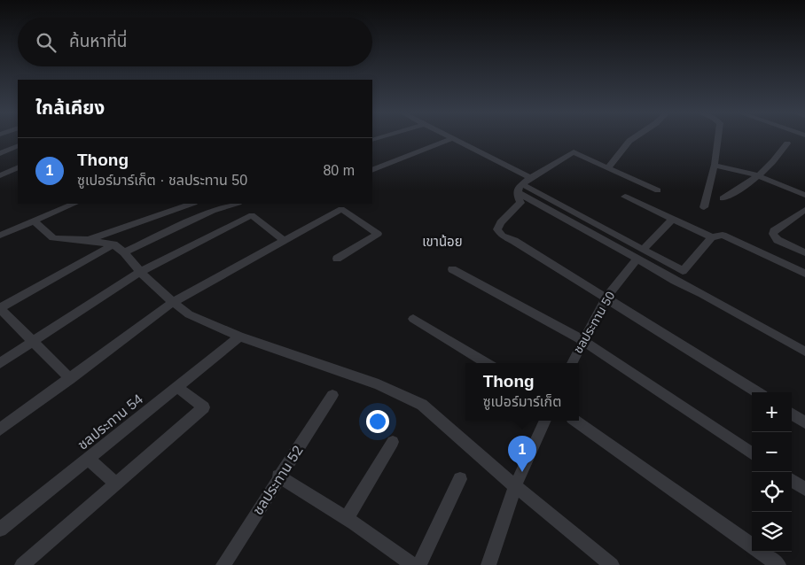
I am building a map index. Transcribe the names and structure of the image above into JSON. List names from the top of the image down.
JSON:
{
  "streets": {
    "street": ["ชลประทาน 50", "ชลประทาน 54", "ชลประทาน 52"]
  },
  "districts": ["เขาน้อย"],
  "page": {
    "search": "ค้นหาที่นี่",
    "heading": "ใกล้เคียง",
    "list": [
      {
        "mark": "1",
        "name": "Thong",
        "note": "ซูเปอร์มาร์เก็ต · ชลประทาน 50",
        "value": "80 m"
      }
    ],
    "popup": ["Thong", "ซูเปอร์มาร์เก็ต"],
    "map_buttons": ["+", "−"],
    "pins": "1"
  }
}
